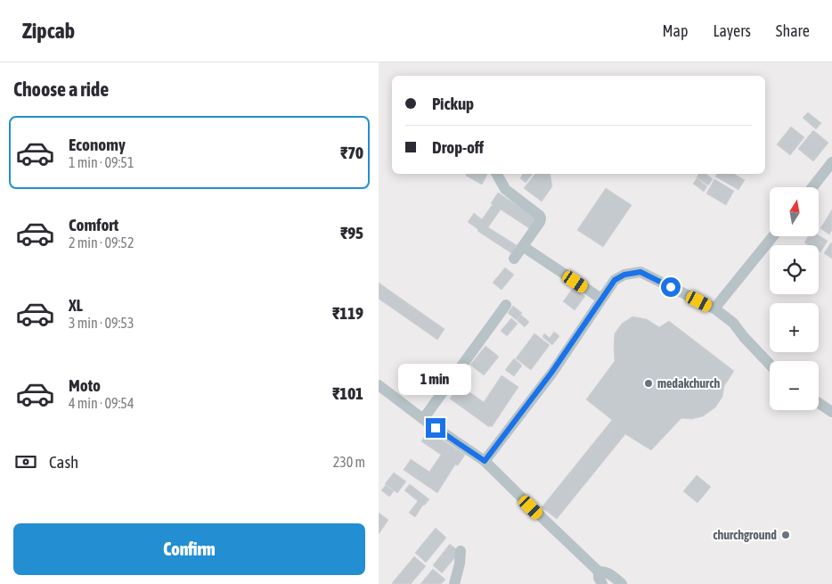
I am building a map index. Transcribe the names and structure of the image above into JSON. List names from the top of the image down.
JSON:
{
  "places": ["medakchurch", "churchground"],
  "north": "top",
  "page": {
    "header": "Zipcab",
    "nav": ["Map", "Layers", "Share"],
    "heading": "Choose a ride",
    "banner": ["Pickup", "Drop-off"],
    "list": [
      {
        "name": "Economy",
        "note": "1 min · 09:51",
        "value": "₹70"
      },
      {
        "name": "Comfort",
        "note": "2 min · 09:52",
        "value": "₹95"
      },
      {
        "name": "XL",
        "note": "3 min · 09:53",
        "value": "₹119"
      },
      {
        "name": "Moto",
        "note": "4 min · 09:54",
        "value": "₹101"
      }
    ],
    "map_buttons": ["+", "−"],
    "bubble": "1 min",
    "pay": ["Cash", "230 m"],
    "buttons": "Confirm"
  }
}
